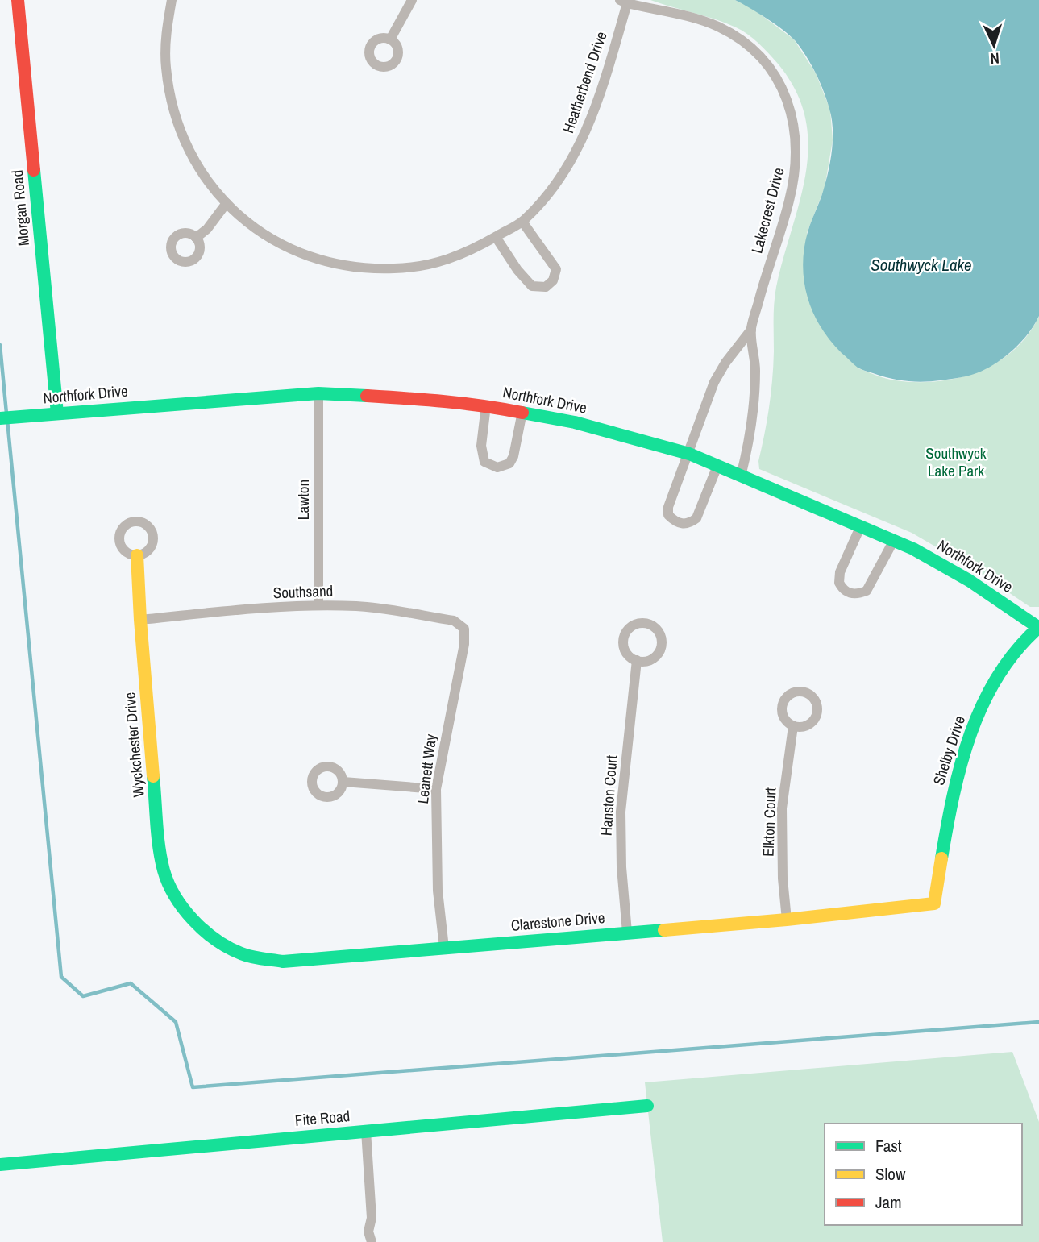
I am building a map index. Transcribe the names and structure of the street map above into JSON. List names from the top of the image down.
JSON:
{
  "streets": {
    "street": [
      "Heatherbend Drive",
      "Morgan Road",
      "Lakecrest Drive",
      "Northfork Drive",
      "Lawton",
      "Southsand",
      "Wyckchester Drive",
      "Shelby Drive",
      "Leanett Way",
      "Hanston Court",
      "Elkton Court",
      "Clarestone Drive",
      "Fite Road"
    ]
  },
  "crossings": [
    ["Heatherbend Drive", "Lakecrest Drive"],
    ["Morgan Road", "Northfork Drive"],
    ["Lakecrest Drive", "Northfork Drive"],
    ["Northfork Drive", "Lawton"],
    ["Northfork Drive", "Shelby Drive"],
    ["Lawton", "Southsand"],
    ["Southsand", "Wyckchester Drive"],
    ["Southsand", "Leanett Way"],
    ["Wyckchester Drive", "Clarestone Drive"],
    ["Shelby Drive", "Clarestone Drive"],
    ["Leanett Way", "Clarestone Drive"],
    ["Hanston Court", "Clarestone Drive"],
    ["Elkton Court", "Clarestone Drive"]
  ],
  "water": ["Southwyck Lake"],
  "parks": ["Southwyck Lake Park"],
  "legend": ["Fast", "Slow", "Jam"],
  "north": "bottom"
}
